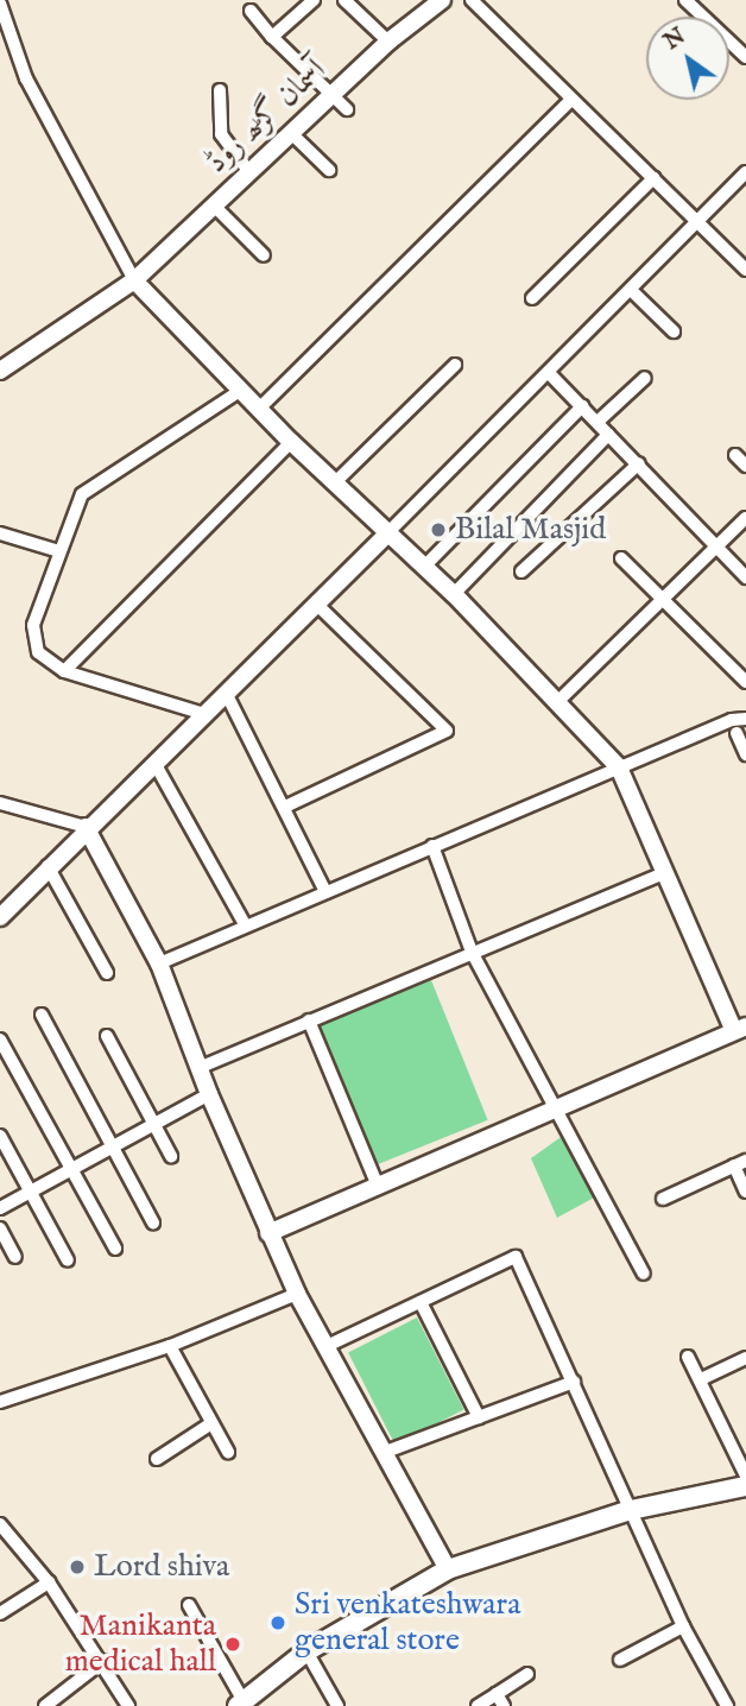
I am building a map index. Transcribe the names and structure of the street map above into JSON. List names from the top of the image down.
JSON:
{
  "streets": {
    "street": ["آسمان گڑھ روڈ"]
  },
  "places": [
    "Bilal Masjid",
    "Lord shiva",
    "Sri venkateshwara general store",
    "Manikanta medical hall"
  ],
  "north": "top left"
}
